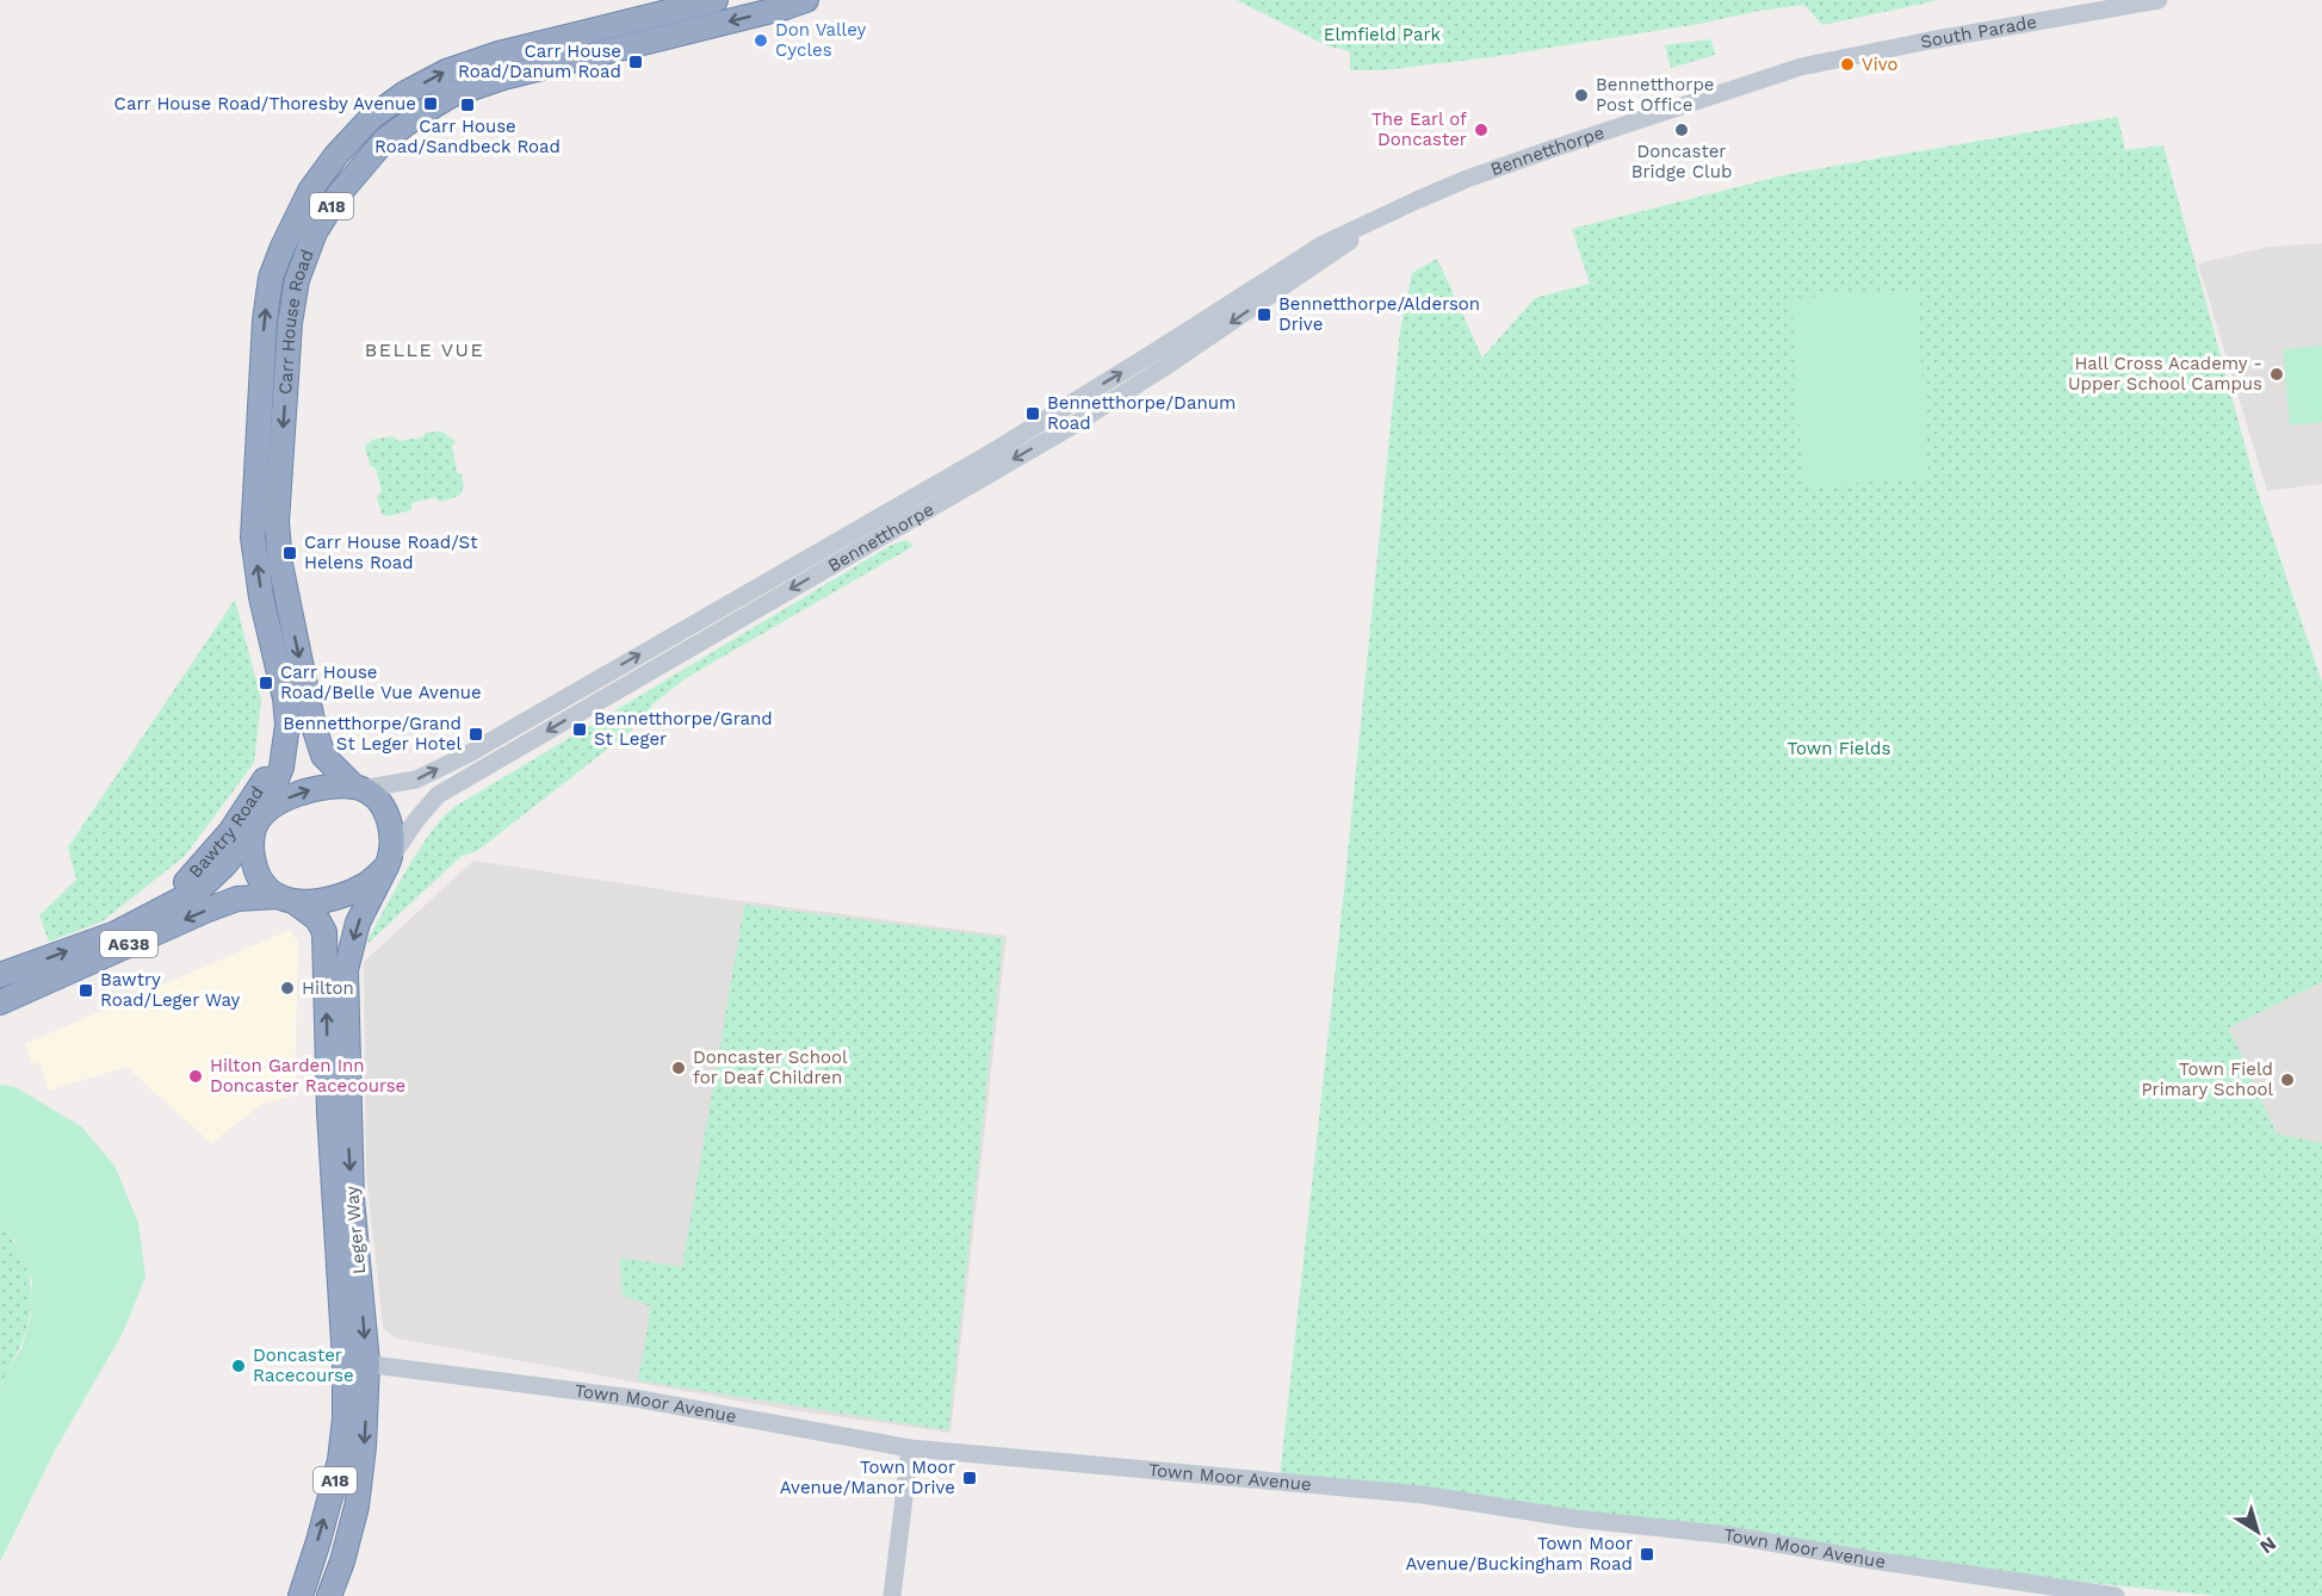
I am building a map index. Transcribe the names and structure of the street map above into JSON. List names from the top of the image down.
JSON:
{
  "streets": {
    "highway": [
      "A18",
      "Carr House Road",
      "Bawtry Road",
      "A638",
      "Leger Way"
    ],
    "street": ["South Parade", "Bennetthorpe", "Town Moor Avenue"]
  },
  "crossings": [
    ["South Parade", "Bennetthorpe"],
    ["Bennetthorpe", "Carr House Road"],
    ["Bennetthorpe", "Bawtry Road"],
    ["Bennetthorpe", "A638"],
    ["Bennetthorpe", "Leger Way"],
    ["Carr House Road", "Bawtry Road"],
    ["Carr House Road", "A638"],
    ["Carr House Road", "Leger Way"],
    ["Bawtry Road", "A638"],
    ["Bawtry Road", "Leger Way"],
    ["A638", "Leger Way"],
    ["Leger Way", "Town Moor Avenue"]
  ],
  "districts": ["BELLE VUE"],
  "parks": ["Elmfield Park", "Town Fields"],
  "places": {
    "other": [
      "Don Valley Cycles",
      "Vivo",
      "Bennetthorpe Post Office",
      "The Earl of Doncaster",
      "Doncaster Bridge Club",
      "Hall Cross Academy - Upper School Campus",
      "Hilton",
      "Doncaster School for Deaf Children",
      "Hilton Garden Inn Doncaster Racecourse",
      "Town Field Primary School",
      "Doncaster Racecourse"
    ],
    "transit": [
      "Carr House Road/Danum Road",
      "Carr House Road/Thoresby Avenue",
      "Carr House Road/Sandbeck Road",
      "Bennetthorpe/Alderson Drive",
      "Bennetthorpe/Danum Road",
      "Carr House Road/St Helens Road",
      "Carr House Road/Belle Vue Avenue",
      "Bennetthorpe/Grand St Leger",
      "Bennetthorpe/Grand St Leger Hotel",
      "Bawtry Road/Leger Way",
      "Town Moor Avenue/Manor Drive",
      "Town Moor Avenue/Buckingham Road"
    ]
  },
  "north": "bottom right"
}
